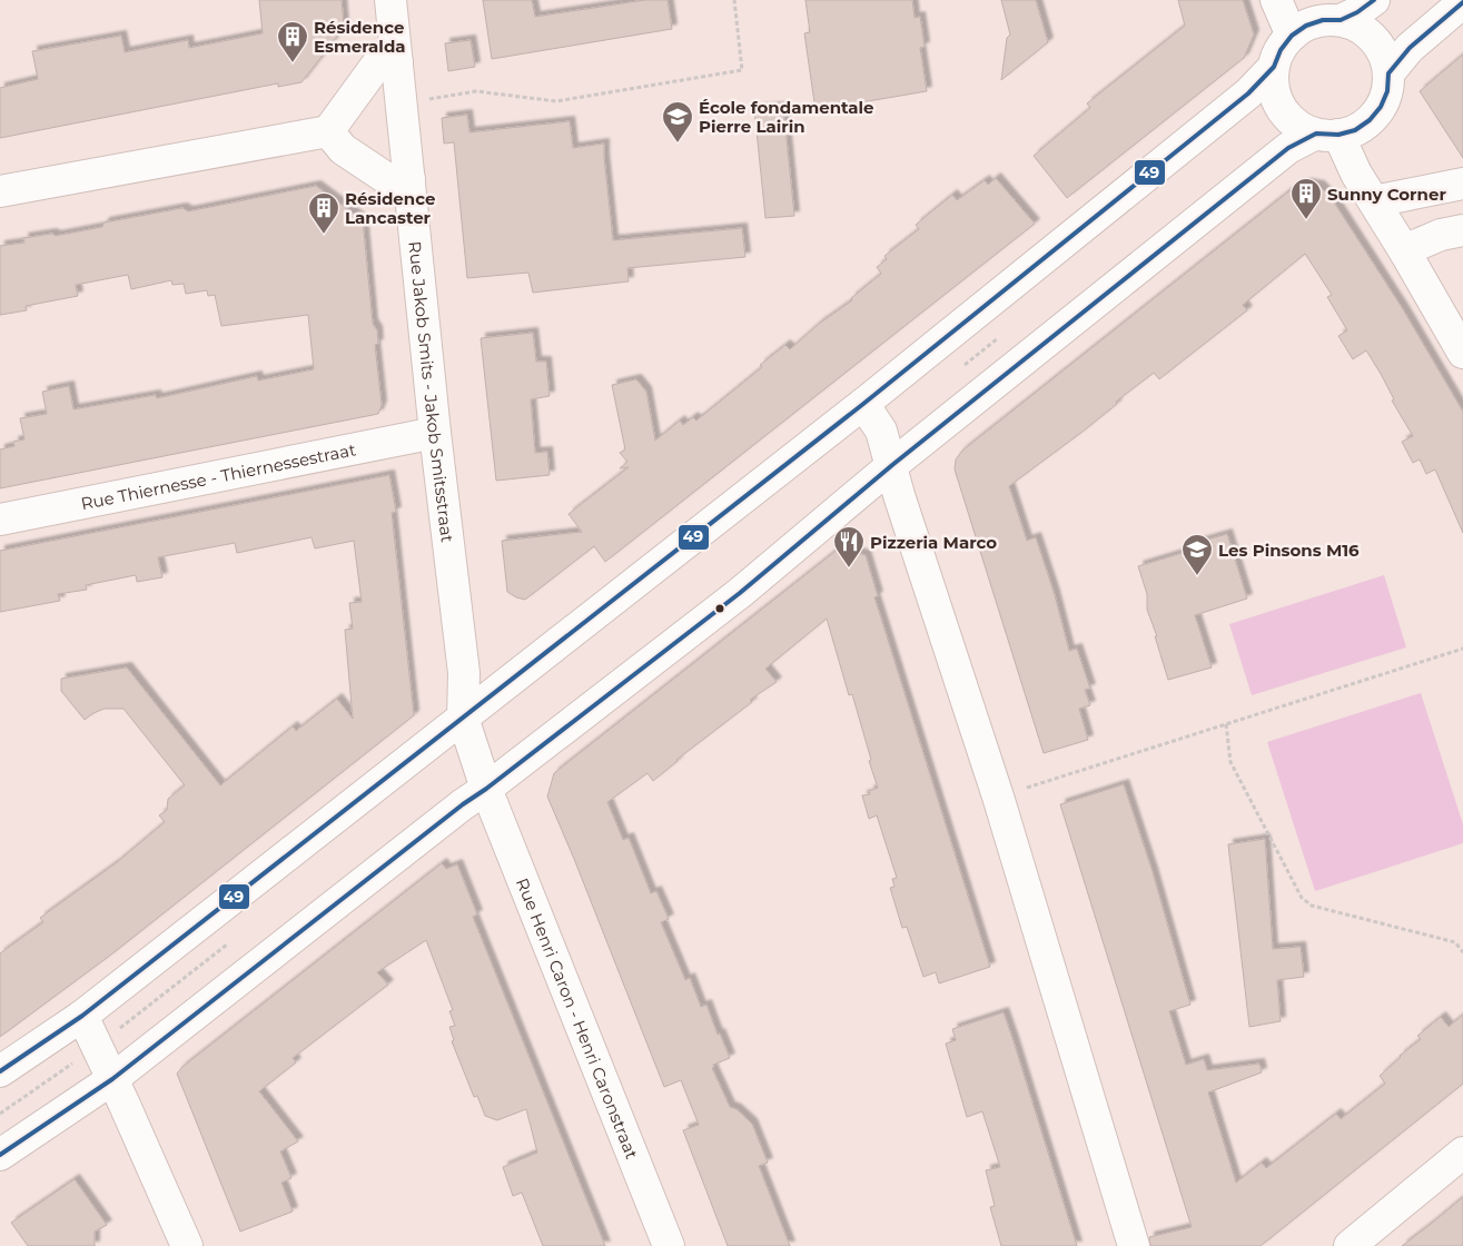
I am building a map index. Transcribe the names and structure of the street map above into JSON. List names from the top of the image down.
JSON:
{
  "streets": {
    "street": ["Rue Jakob Smits - Jakob Smitsstraat", "Rue Thiernesse - Thiernessestraat", "Rue Henri Caron - Henri Caronstraat"]
  },
  "crossings": [
    ["Rue Jakob Smits - Jakob Smitsstraat", "Rue Thiernesse - Thiernessestraat"],
    ["Rue Jakob Smits - Jakob Smitsstraat", "Rue Henri Caron - Henri Caronstraat"]
  ],
  "places": {
    "building": ["Résidence Esmeralda", "Sunny Corner", "Résidence Lancaster"],
    "school or university": ["École fondamentale Pierre Lairin", "Les Pinsons M16"],
    "restaurant": ["Pizzeria Marco"]
  },
  "lines": ["transit line 49"]
}
